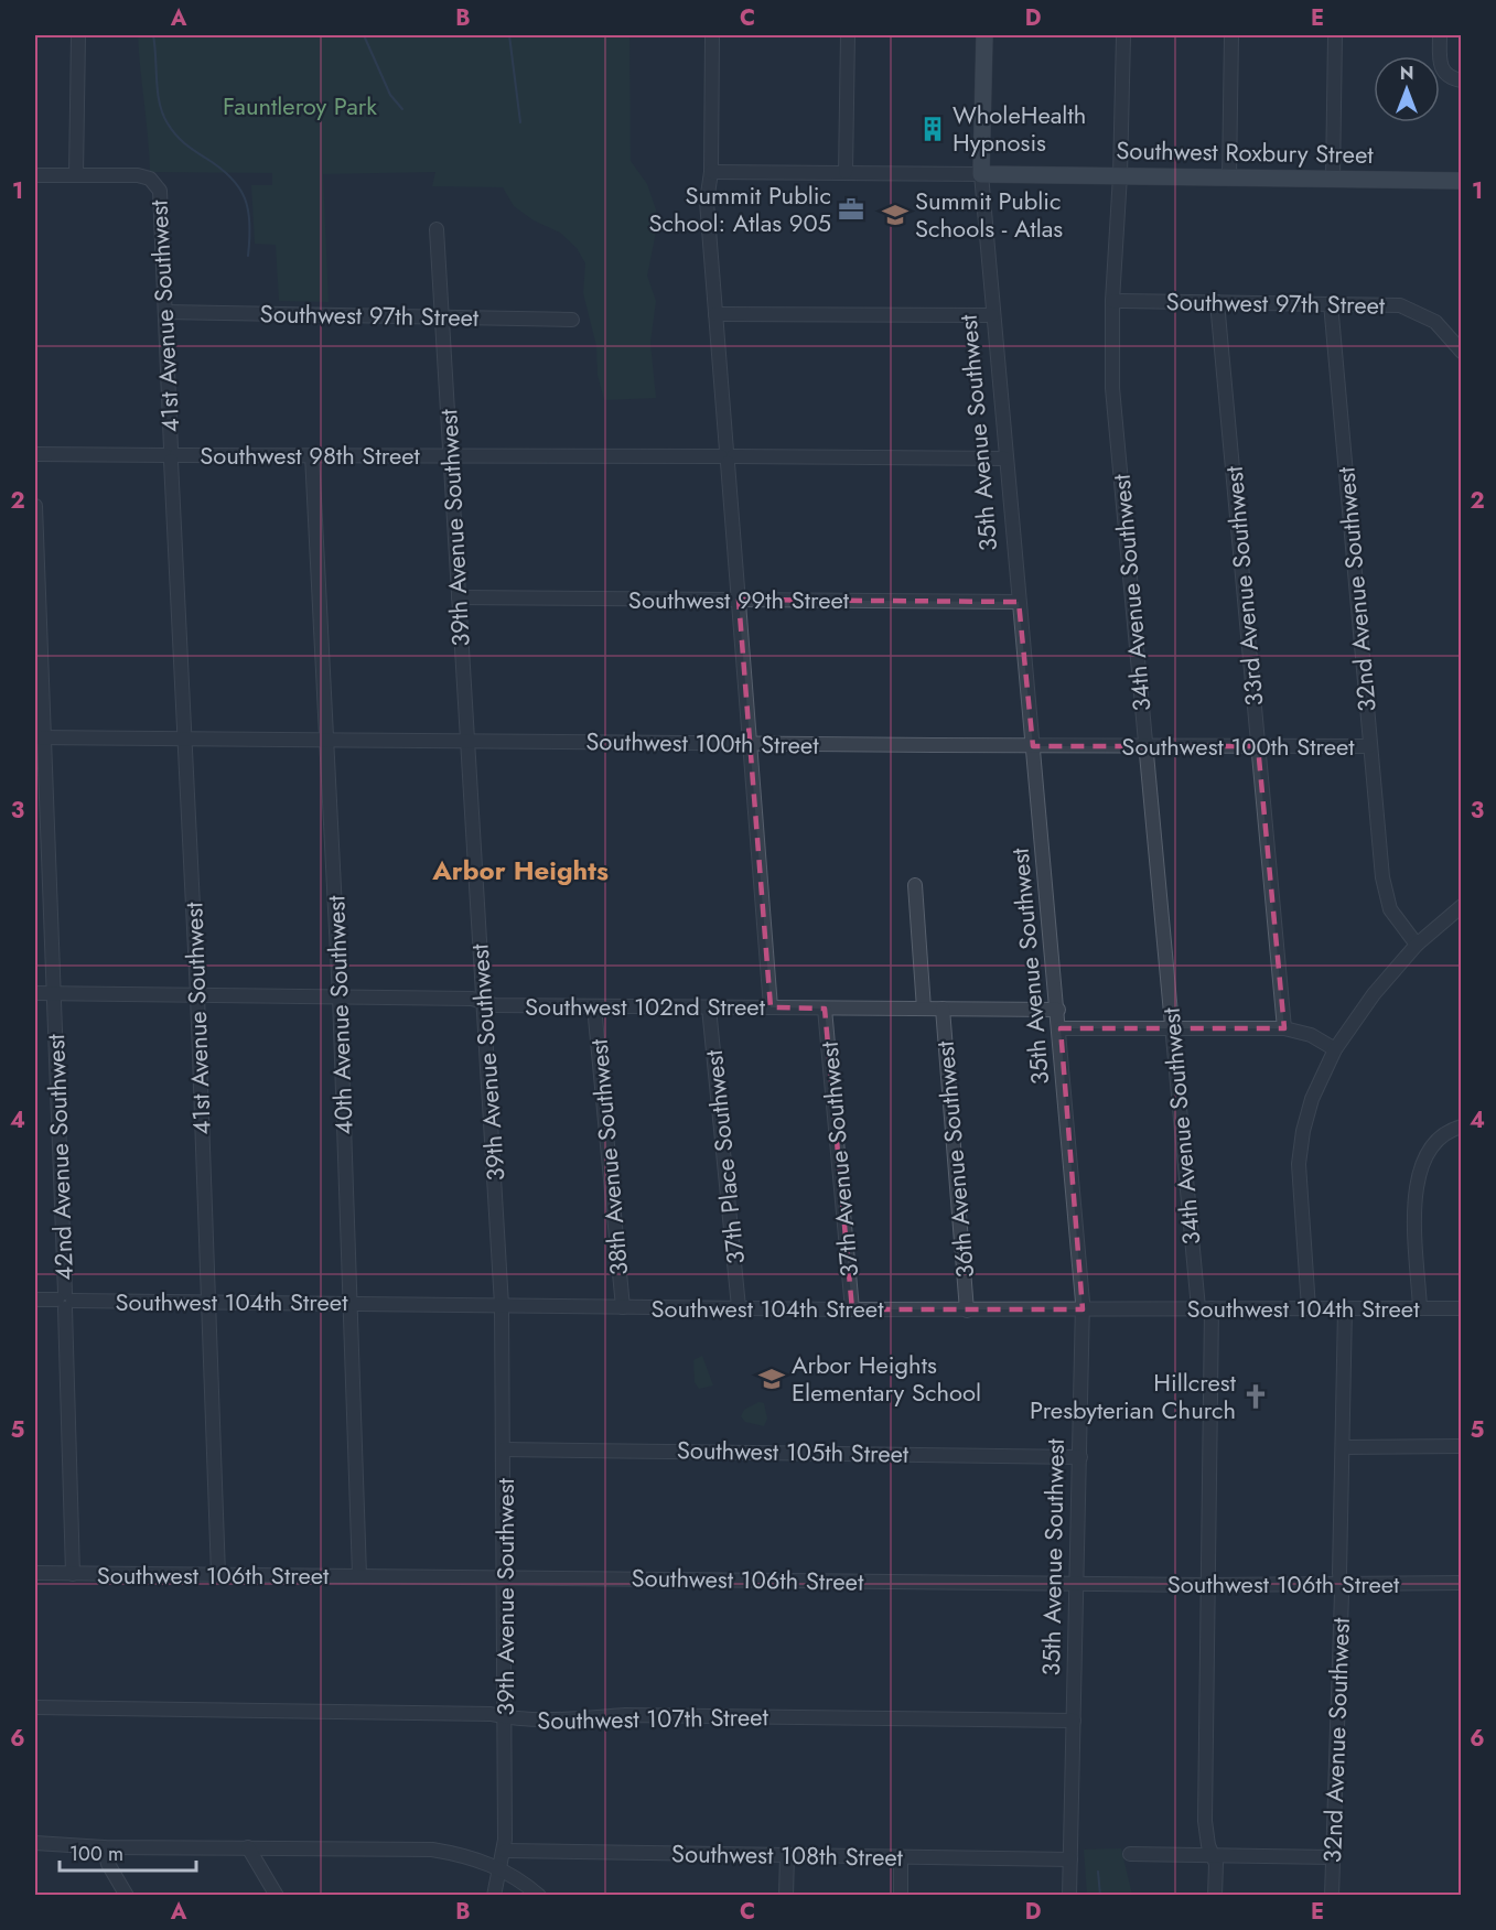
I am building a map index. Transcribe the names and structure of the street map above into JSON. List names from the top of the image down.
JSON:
{
  "streets": {
    "main road": ["Southwest Roxbury Street", "35th Avenue Southwest"],
    "street": [
      "Southwest 97th Street",
      "41st Avenue Southwest",
      "Southwest 98th Street",
      "39th Avenue Southwest",
      "33rd Avenue Southwest",
      "32nd Avenue Southwest",
      "34th Avenue Southwest",
      "Southwest 99th Street",
      "Southwest 100th Street",
      "Southwest 102nd Street",
      "40th Avenue Southwest",
      "42nd Avenue Southwest",
      "38th Avenue Southwest",
      "37th Place Southwest",
      "37th Avenue Southwest",
      "36th Avenue Southwest",
      "Southwest 104th Street",
      "Southwest 105th Street",
      "Southwest 106th Street",
      "Southwest 107th Street",
      "Southwest 108th Street"
    ]
  },
  "crossings": [
    ["Southwest Roxbury Street", "35th Avenue Southwest"],
    ["Southwest Roxbury Street", "34th Avenue Southwest"],
    ["Southwest 97th Street", "41st Avenue Southwest"],
    ["Southwest 97th Street", "39th Avenue Southwest"],
    ["Southwest 97th Street", "33rd Avenue Southwest"],
    ["Southwest 97th Street", "32nd Avenue Southwest"],
    ["Southwest 97th Street", "34th Avenue Southwest"],
    ["41st Avenue Southwest", "Southwest 98th Street"],
    ["41st Avenue Southwest", "Southwest 100th Street"],
    ["41st Avenue Southwest", "Southwest 102nd Street"],
    ["41st Avenue Southwest", "Southwest 104th Street"],
    ["41st Avenue Southwest", "Southwest 106th Street"],
    ["35th Avenue Southwest", "Southwest 98th Street"],
    ["35th Avenue Southwest", "Southwest 99th Street"],
    ["35th Avenue Southwest", "Southwest 100th Street"],
    ["35th Avenue Southwest", "Southwest 102nd Street"],
    ["35th Avenue Southwest", "Southwest 104th Street"],
    ["35th Avenue Southwest", "Southwest 105th Street"],
    ["35th Avenue Southwest", "Southwest 106th Street"],
    ["35th Avenue Southwest", "Southwest 107th Street"],
    ["35th Avenue Southwest", "Southwest 108th Street"],
    ["Southwest 98th Street", "39th Avenue Southwest"],
    ["Southwest 98th Street", "40th Avenue Southwest"],
    ["39th Avenue Southwest", "Southwest 99th Street"],
    ["39th Avenue Southwest", "Southwest 100th Street"],
    ["39th Avenue Southwest", "Southwest 102nd Street"],
    ["39th Avenue Southwest", "Southwest 104th Street"],
    ["39th Avenue Southwest", "Southwest 105th Street"],
    ["39th Avenue Southwest", "Southwest 106th Street"],
    ["39th Avenue Southwest", "Southwest 107th Street"],
    ["39th Avenue Southwest", "Southwest 108th Street"],
    ["33rd Avenue Southwest", "Southwest 100th Street"],
    ["32nd Avenue Southwest", "Southwest 100th Street"],
    ["32nd Avenue Southwest", "Southwest 104th Street"],
    ["32nd Avenue Southwest", "Southwest 106th Street"],
    ["34th Avenue Southwest", "Southwest 100th Street"],
    ["34th Avenue Southwest", "Southwest 104th Street"],
    ["34th Avenue Southwest", "Southwest 106th Street"],
    ["Southwest 100th Street", "40th Avenue Southwest"],
    ["Southwest 100th Street", "42nd Avenue Southwest"],
    ["Southwest 102nd Street", "40th Avenue Southwest"],
    ["Southwest 102nd Street", "42nd Avenue Southwest"],
    ["Southwest 102nd Street", "38th Avenue Southwest"],
    ["Southwest 102nd Street", "37th Place Southwest"],
    ["Southwest 102nd Street", "37th Avenue Southwest"],
    ["Southwest 102nd Street", "36th Avenue Southwest"],
    ["40th Avenue Southwest", "Southwest 104th Street"],
    ["40th Avenue Southwest", "Southwest 106th Street"],
    ["42nd Avenue Southwest", "Southwest 104th Street"],
    ["42nd Avenue Southwest", "Southwest 106th Street"],
    ["38th Avenue Southwest", "Southwest 104th Street"],
    ["37th Place Southwest", "Southwest 104th Street"],
    ["37th Avenue Southwest", "Southwest 104th Street"],
    ["36th Avenue Southwest", "Southwest 104th Street"]
  ],
  "districts": ["Arbor Heights"],
  "parks": ["Fauntleroy Park"],
  "places": {
    "building": ["WholeHealth Hypnosis"],
    "office": ["Summit Public School: Atlas 905"],
    "school or university": ["Summit Public Schools - Atlas", "Arbor Heights Elementary School"],
    "church": ["Hillcrest Presbyterian Church"]
  },
  "scale_bar": "100 m",
  "north": "top",
  "grid": {
    "columns": [
      "A",
      "B",
      "C",
      "D",
      "E"
    ],
    "rows": [
      "1",
      "2",
      "3",
      "4",
      "5",
      "6"
    ]
  }
}
